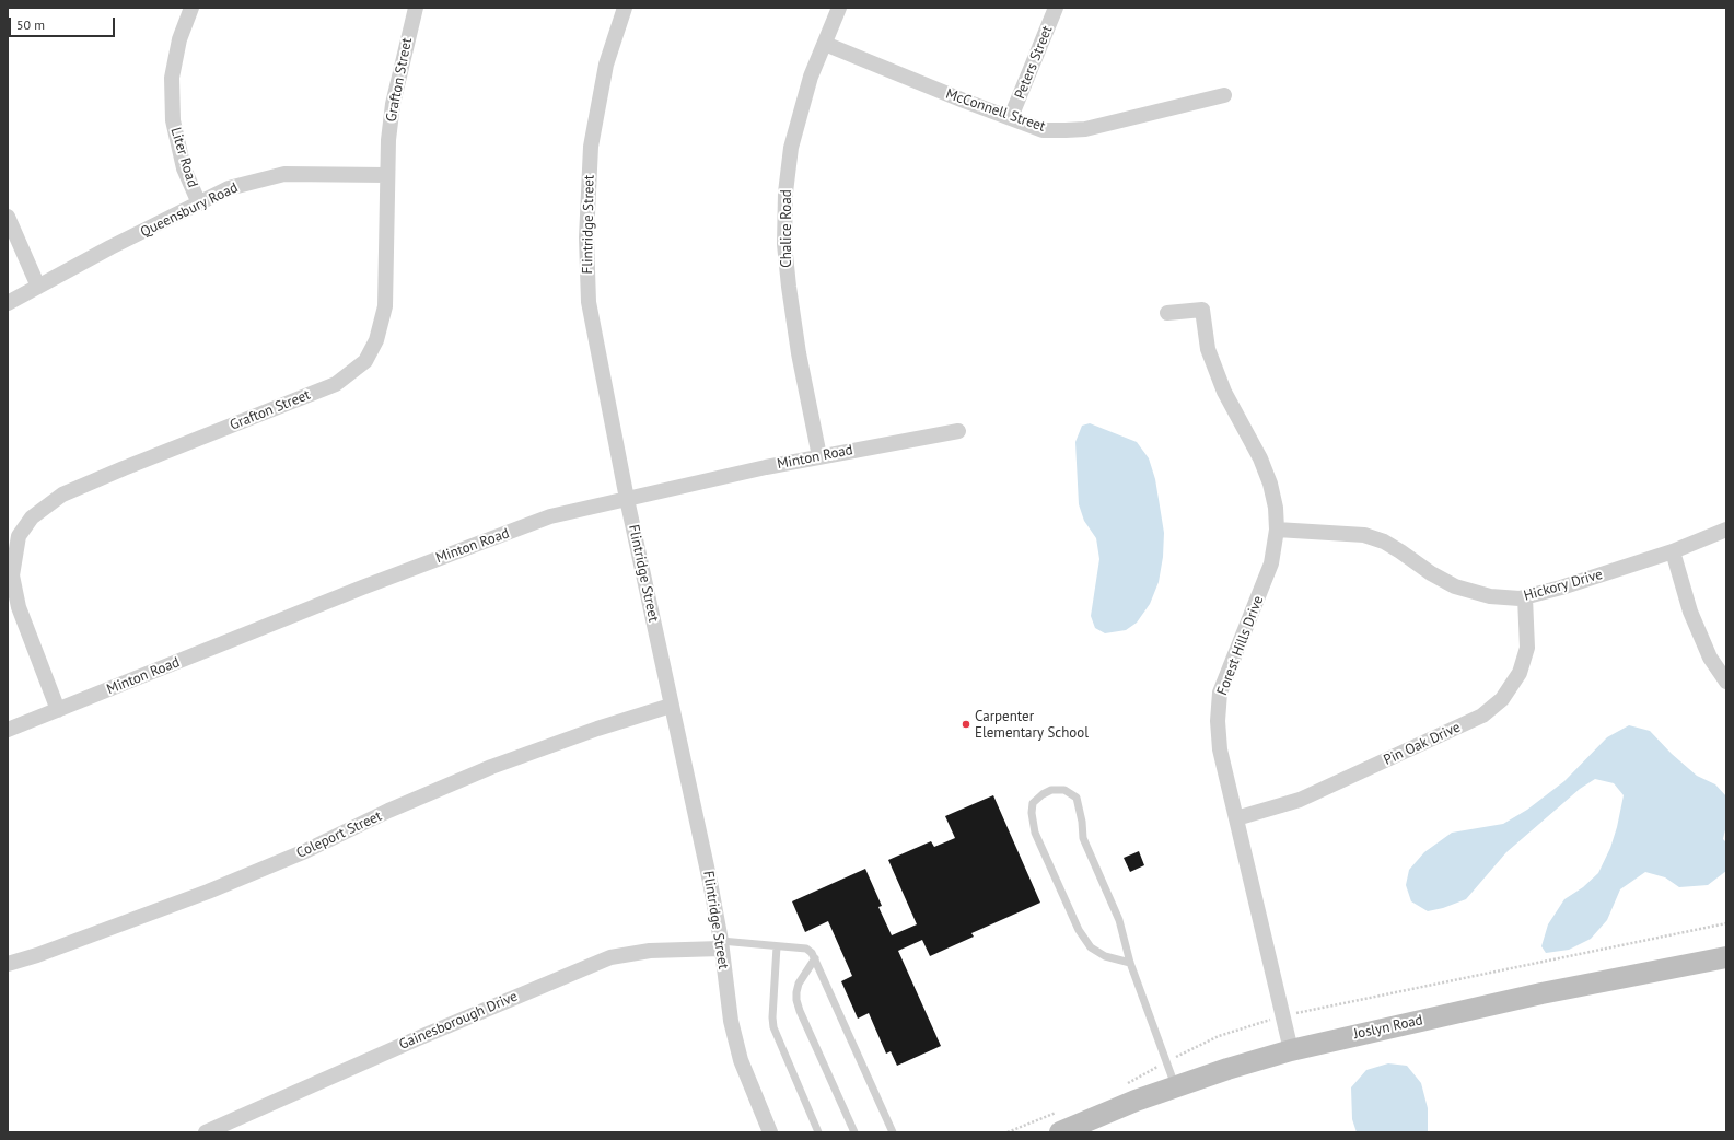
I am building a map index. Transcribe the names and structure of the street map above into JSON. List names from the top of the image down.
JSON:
{
  "streets": {
    "street": [
      "Peters Street",
      "Grafton Street",
      "McConnell Street",
      "Liter Road",
      "Queensbury Road",
      "Flintridge Street",
      "Chalice Road",
      "Minton Road",
      "Hickory Drive",
      "Forest Hills Drive",
      "Pin Oak Drive",
      "Coleport Street",
      "Gainesborough Drive",
      "Joslyn Road"
    ]
  },
  "crossings": [
    ["Peters Street", "McConnell Street"],
    ["Grafton Street", "Queensbury Road"],
    ["Grafton Street", "Minton Road"],
    ["McConnell Street", "Chalice Road"],
    ["Liter Road", "Queensbury Road"],
    ["Flintridge Street", "Minton Road"],
    ["Flintridge Street", "Coleport Street"],
    ["Flintridge Street", "Gainesborough Drive"],
    ["Chalice Road", "Minton Road"],
    ["Hickory Drive", "Forest Hills Drive"],
    ["Hickory Drive", "Pin Oak Drive"],
    ["Forest Hills Drive", "Pin Oak Drive"],
    ["Forest Hills Drive", "Joslyn Road"]
  ],
  "places": ["Carpenter Elementary School"],
  "scale_bar": "50 m"
}
